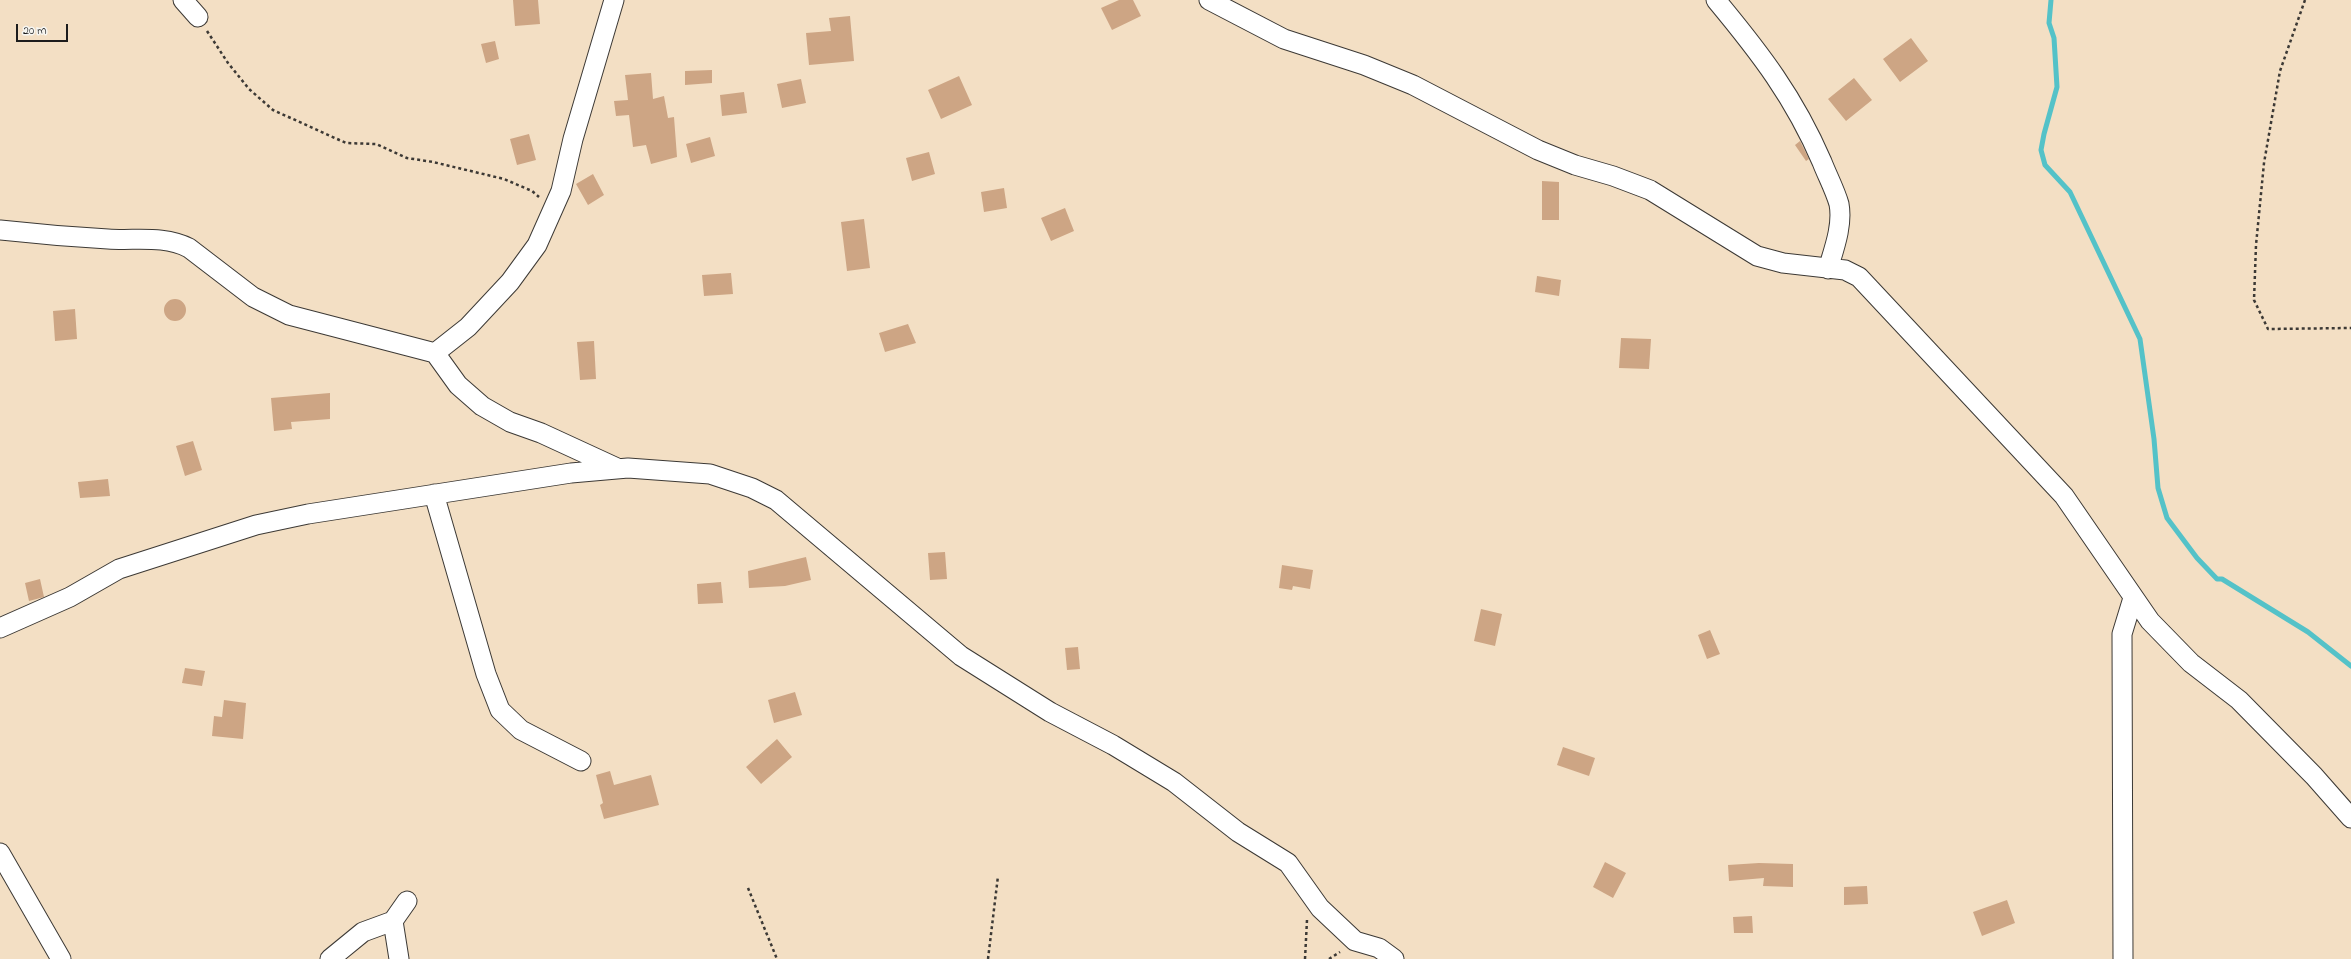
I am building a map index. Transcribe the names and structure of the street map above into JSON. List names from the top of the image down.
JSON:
{
  "scale_bar": "20 m"
}
